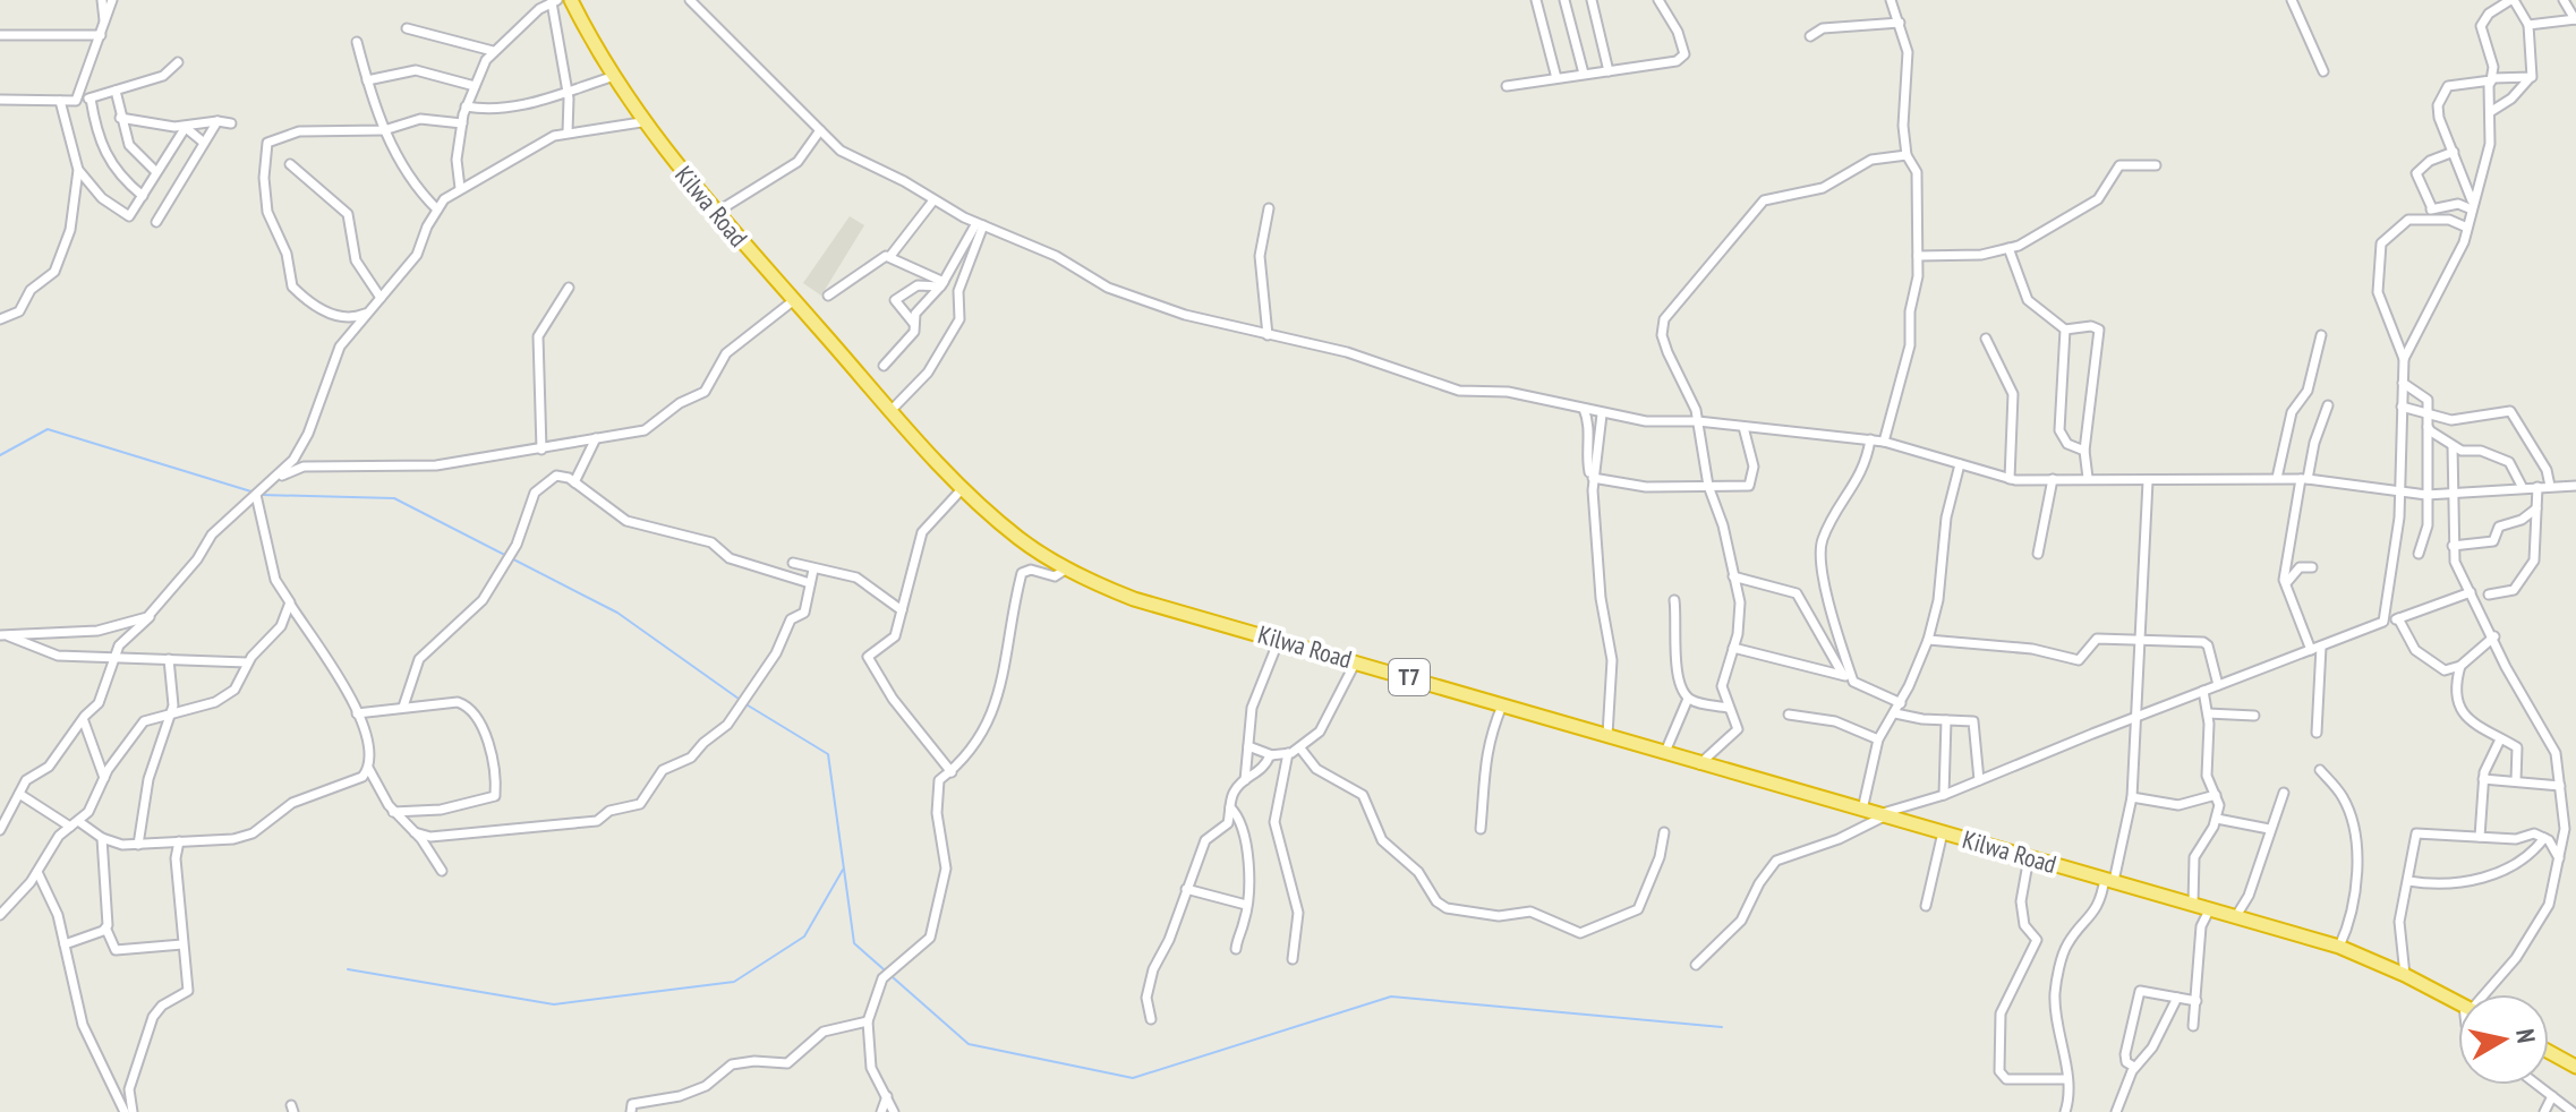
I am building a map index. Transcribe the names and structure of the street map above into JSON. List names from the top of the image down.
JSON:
{
  "streets": {
    "highway": ["Kilwa Road", "T7"]
  },
  "north": "right"
}
